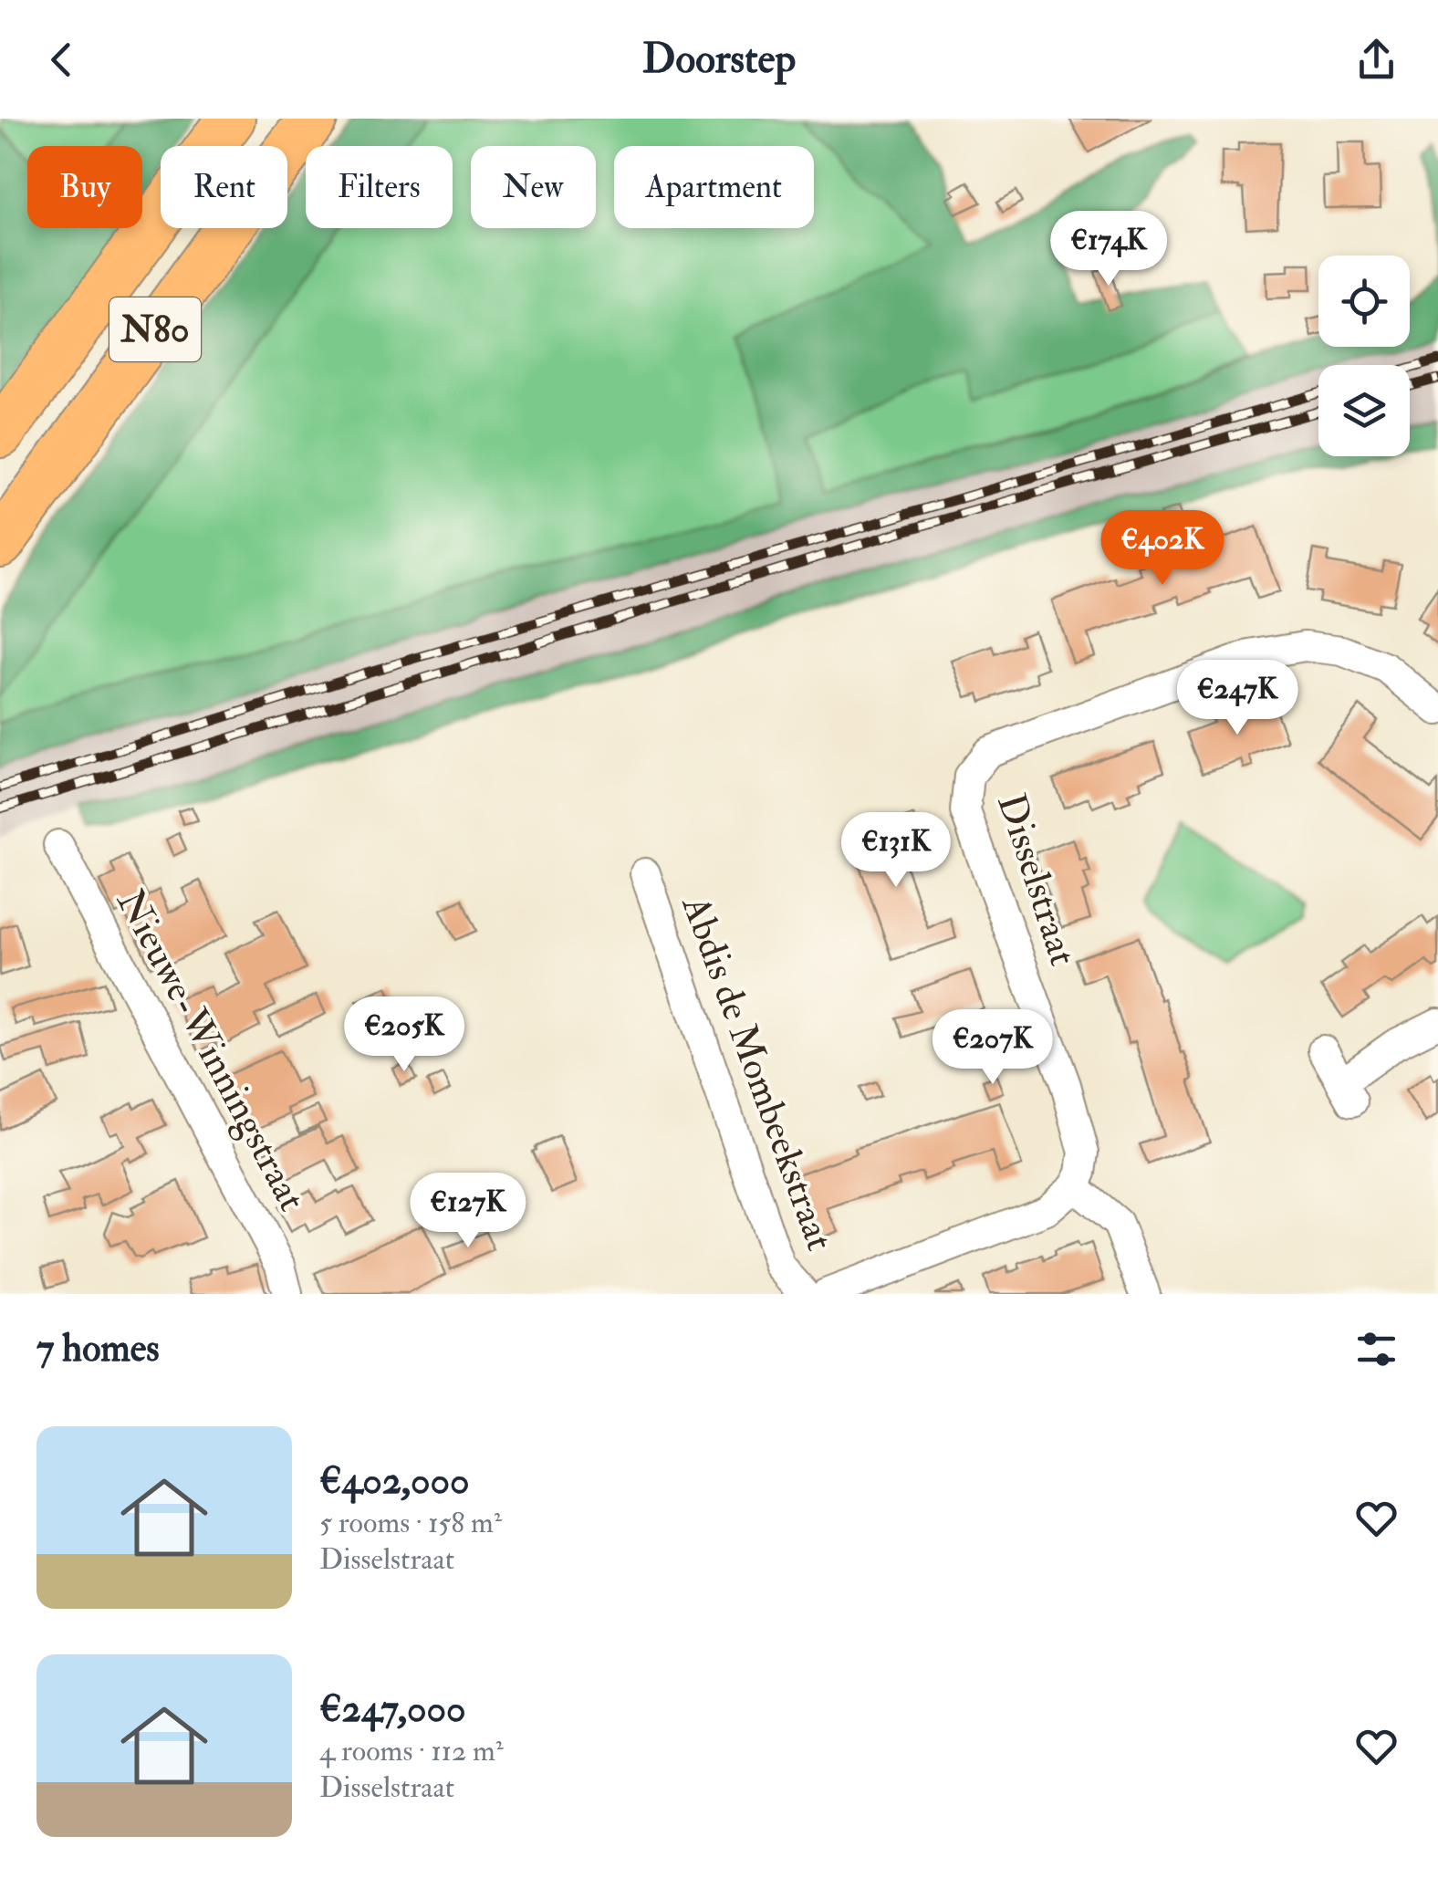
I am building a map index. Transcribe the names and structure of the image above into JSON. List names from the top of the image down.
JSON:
{
  "streets": {
    "highway": ["N80"],
    "street": ["Disselstraat", "Nieuwe-Winningstraat", "Abdis de Mombeekstraat"]
  },
  "page": {
    "header": "Doorstep",
    "chip": [
      "Buy",
      "Rent",
      "Filters",
      "New",
      "Apartment"
    ],
    "price": [
      "€174K",
      "€402K",
      "€247K",
      "€131K",
      "€205K",
      "€207K",
      "€127K"
    ],
    "heading": "7 homes",
    "list": [
      {
        "name": "€402,000",
        "note": "5 rooms · 158 m² · Disselstraat"
      },
      {
        "name": "€247,000",
        "note": "4 rooms · 112 m² · Disselstraat"
      }
    ]
  }
}
